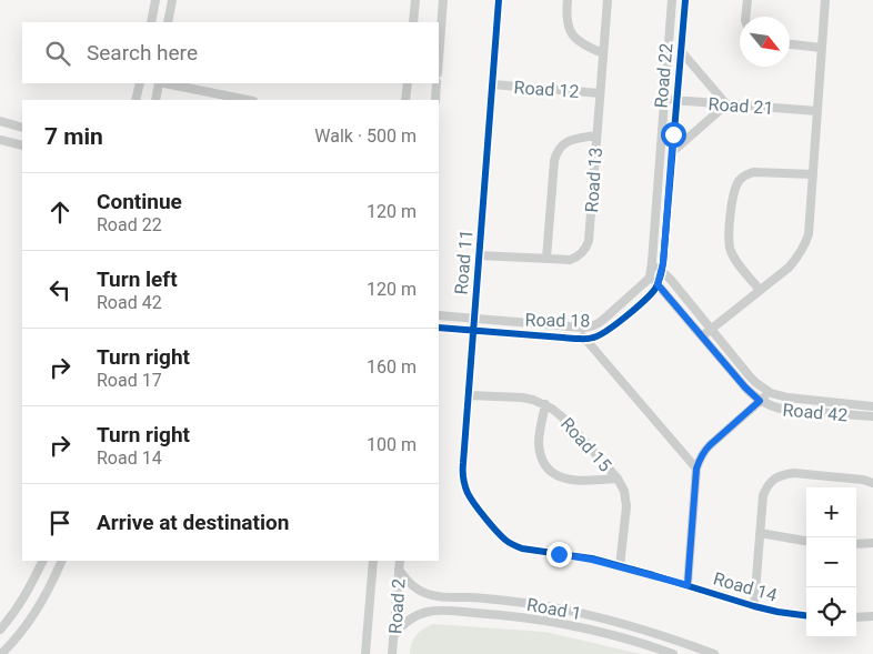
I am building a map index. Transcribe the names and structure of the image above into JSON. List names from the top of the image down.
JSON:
{
  "streets": {
    "street": [
      "Road 22",
      "Road 12",
      "Road 21",
      "Road 13",
      "Road 11",
      "Road 18",
      "Road 42",
      "Road 15",
      "Road 14",
      "Road 2",
      "Road 1"
    ]
  },
  "crossings": [
    ["Road 22", "Road 21"],
    ["Road 22", "Road 18"],
    ["Road 22", "Road 42"],
    ["Road 12", "Road 13"],
    ["Road 12", "Road 11"],
    ["Road 13", "Road 11"],
    ["Road 11", "Road 18"],
    ["Road 11", "Road 15"],
    ["Road 11", "Road 14"],
    ["Road 18", "Road 42"],
    ["Road 15", "Road 14"],
    ["Road 2", "Road 1"]
  ],
  "north": "bottom right",
  "page": {
    "search": "Search here",
    "heading": ["7 min", "Walk · 500 m"],
    "list": [
      ["Continue", "Road 22", "120 m"],
      ["Turn left", "Road 42", "120 m"],
      ["Turn right", "Road 17", "160 m"],
      ["Turn right", "Road 14", "100 m"],
      "Arrive at destination"
    ],
    "map_buttons": ["+", "−"]
  }
}
